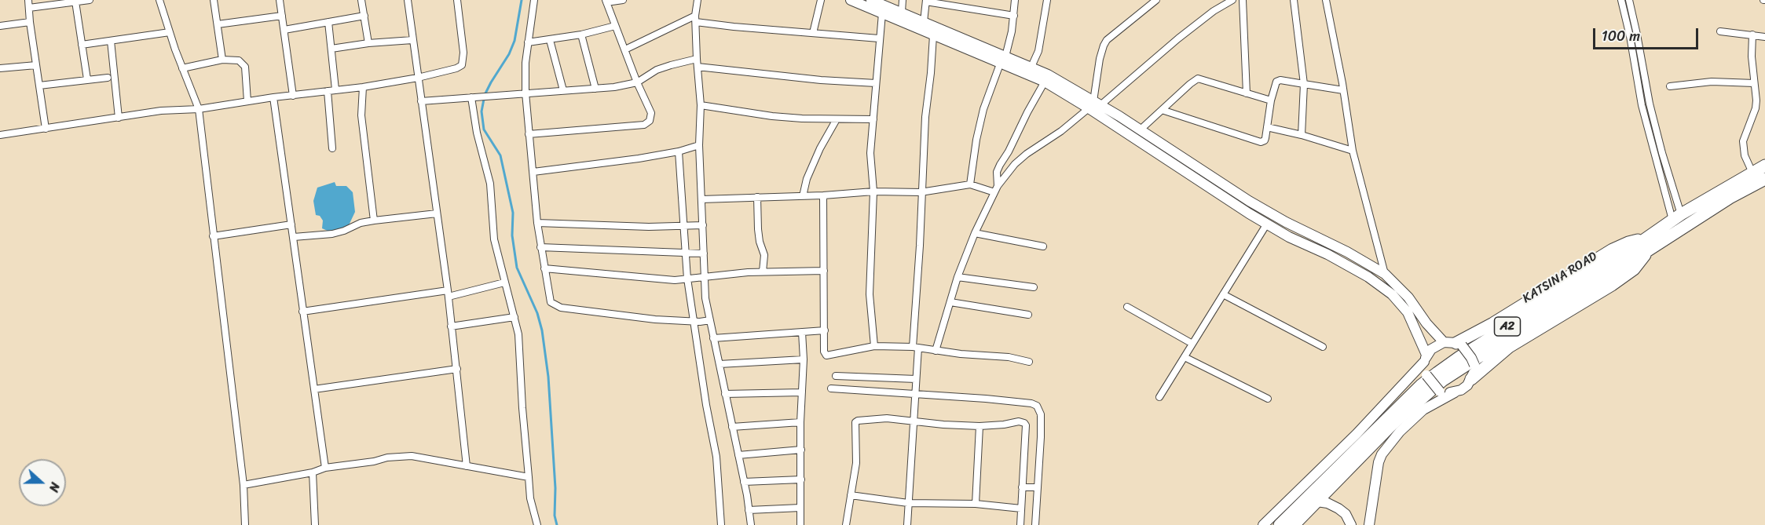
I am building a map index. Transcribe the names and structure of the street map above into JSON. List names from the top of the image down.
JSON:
{
  "streets": {
    "highway": ["KATSINA ROAD", "A2"]
  },
  "scale_bar": "100 m",
  "north": "right"
}
